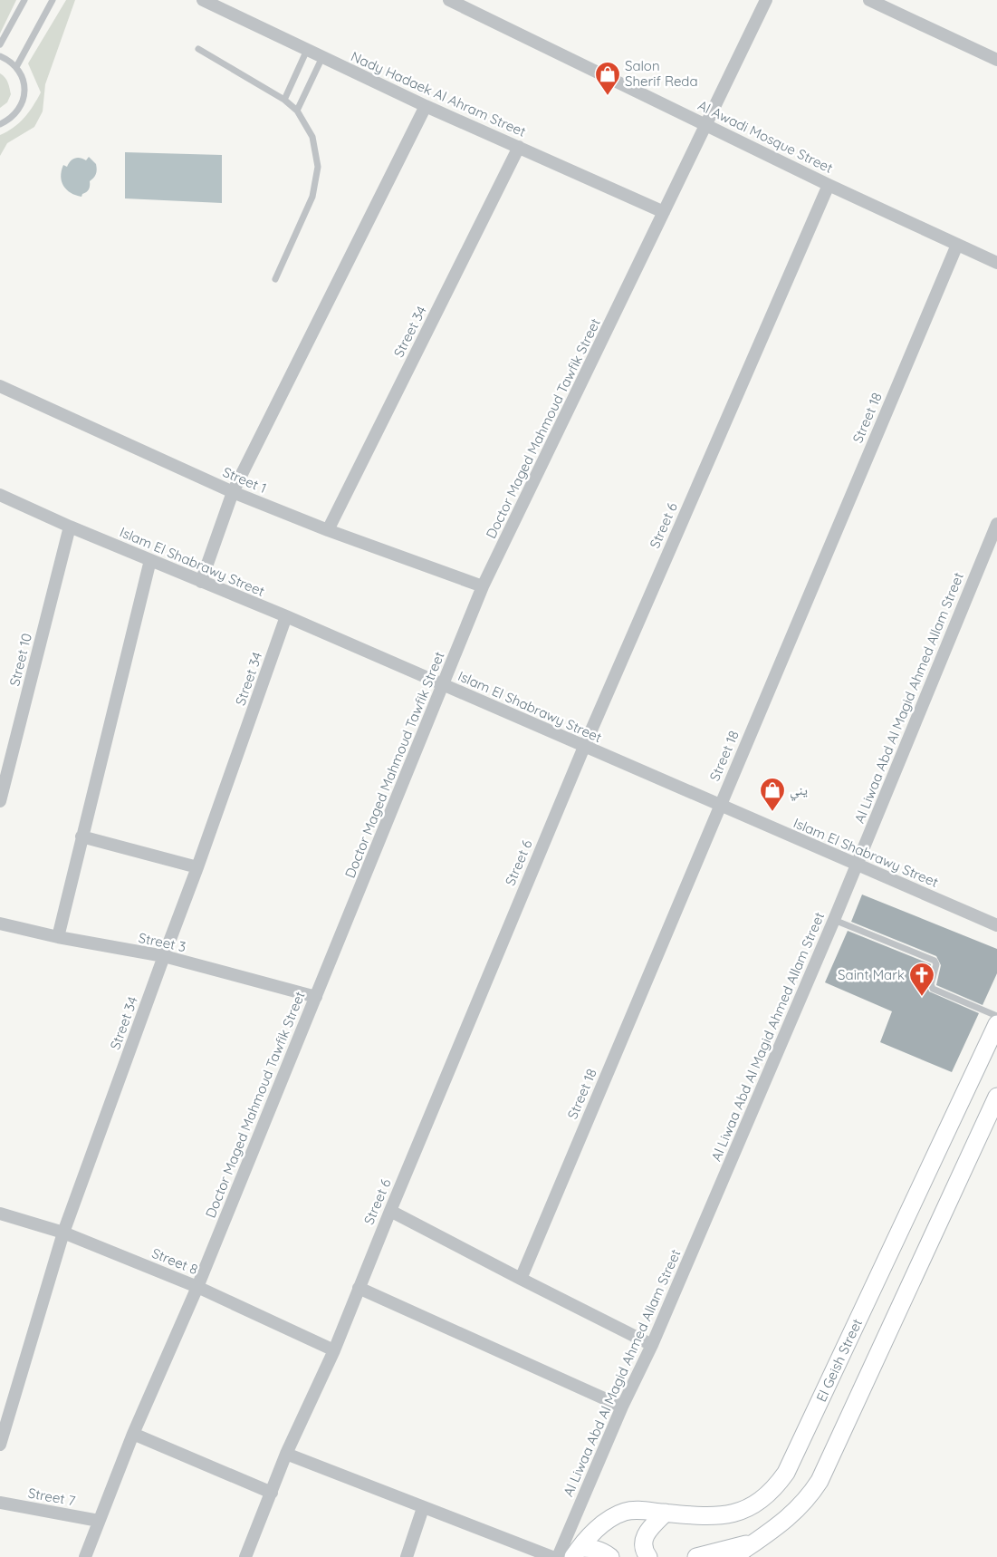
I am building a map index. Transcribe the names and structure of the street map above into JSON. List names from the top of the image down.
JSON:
{
  "streets": {
    "street": [
      "Nady Hadaek Al Ahram Street",
      "Al Awadi Mosque Street",
      "Street 34",
      "Street 18",
      "Doctor Maged Mahmoud Tawfik Street",
      "Street 1",
      "Street 6",
      "Islam El Shabrawy Street",
      "Street 10",
      "Al Liwaa Abd Al Magid Ahmed Allam Street",
      "Street 3",
      "Street 8",
      "El Geish Street",
      "Street 7"
    ]
  },
  "crossings": [
    ["Nady Hadaek Al Ahram Street", "Street 34"],
    ["Nady Hadaek Al Ahram Street", "Doctor Maged Mahmoud Tawfik Street"],
    ["Al Awadi Mosque Street", "Street 18"],
    ["Al Awadi Mosque Street", "Doctor Maged Mahmoud Tawfik Street"],
    ["Al Awadi Mosque Street", "Street 6"],
    ["Street 34", "Street 1"],
    ["Street 34", "Islam El Shabrawy Street"],
    ["Street 34", "Street 3"],
    ["Street 34", "Street 8"],
    ["Street 18", "Islam El Shabrawy Street"],
    ["Doctor Maged Mahmoud Tawfik Street", "Street 1"],
    ["Doctor Maged Mahmoud Tawfik Street", "Islam El Shabrawy Street"],
    ["Doctor Maged Mahmoud Tawfik Street", "Street 3"],
    ["Doctor Maged Mahmoud Tawfik Street", "Street 8"],
    ["Doctor Maged Mahmoud Tawfik Street", "Street 7"],
    ["Street 6", "Islam El Shabrawy Street"],
    ["Street 6", "Street 8"],
    ["Islam El Shabrawy Street", "Street 10"],
    ["Islam El Shabrawy Street", "Al Liwaa Abd Al Magid Ahmed Allam Street"]
  ],
  "places": {
    "shop": ["Salon Sherif Reda", "يني"],
    "church": ["Saint Mark"]
  }
}
